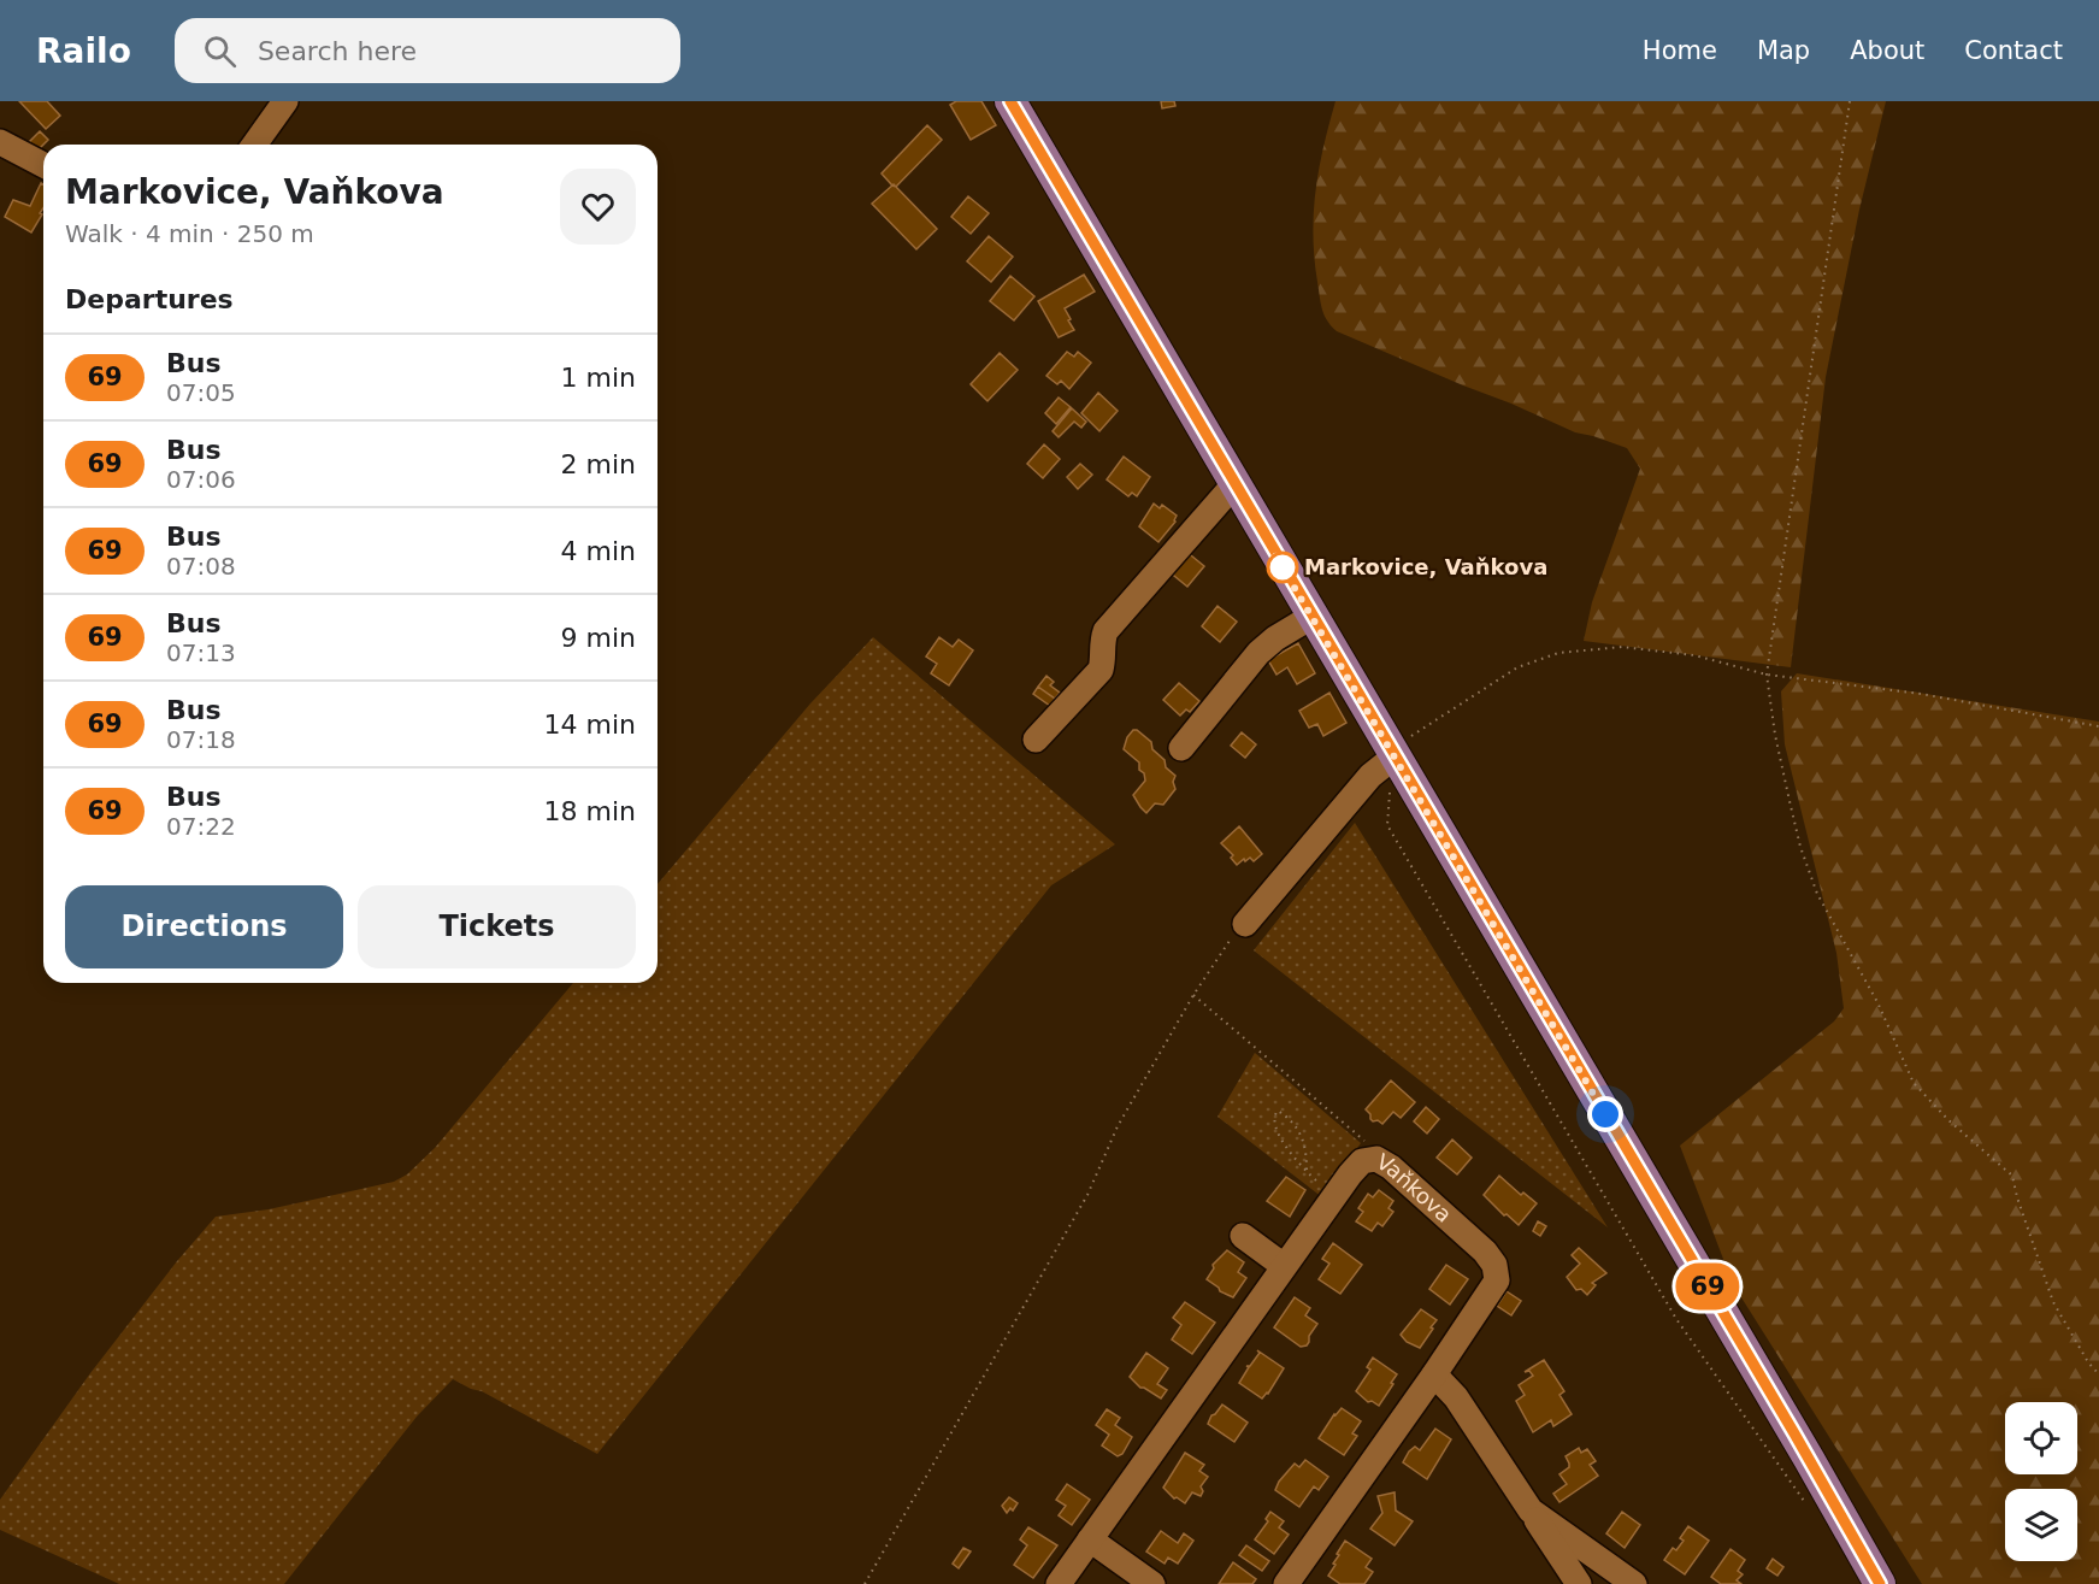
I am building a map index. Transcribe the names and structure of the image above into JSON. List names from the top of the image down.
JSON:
{
  "streets": {
    "street": ["Vaňkova"]
  },
  "places": ["Markovice, Vaňkova"],
  "lines": ["bus line 69"],
  "page": {
    "header": "Railo",
    "search": "Search here",
    "nav": [
      "Home",
      "Map",
      "About",
      "Contact"
    ],
    "on_map": "69",
    "heading": [
      ["Markovice, Vaňkova", "Walk · 4 min · 250 m"],
      "Departures"
    ],
    "list": [
      {
        "mark": "69",
        "name": "Bus",
        "note": "07:05",
        "value": "1 min"
      },
      {
        "mark": "69",
        "name": "Bus",
        "note": "07:06",
        "value": "2 min"
      },
      {
        "mark": "69",
        "name": "Bus",
        "note": "07:08",
        "value": "4 min"
      },
      {
        "mark": "69",
        "name": "Bus",
        "note": "07:13",
        "value": "9 min"
      },
      {
        "mark": "69",
        "name": "Bus",
        "note": "07:18",
        "value": "14 min"
      },
      {
        "mark": "69",
        "name": "Bus",
        "note": "07:22",
        "value": "18 min"
      }
    ],
    "buttons": ["Directions", "Tickets"]
  }
}
